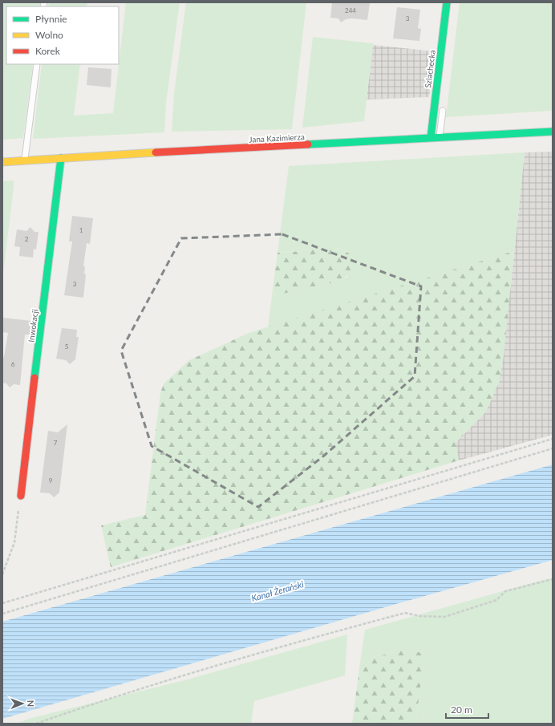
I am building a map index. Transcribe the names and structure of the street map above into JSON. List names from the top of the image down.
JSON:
{
  "streets": {
    "main road": ["Szlachecka", "Jana Kazimierza", "Inwokacji"]
  },
  "crossings": [
    ["Szlachecka", "Jana Kazimierza"],
    ["Jana Kazimierza", "Inwokacji"]
  ],
  "water": ["Kanał Żerański"],
  "house_numbers": [
    "244",
    "3",
    "1",
    "2",
    "3",
    "5",
    "6",
    "7",
    "9"
  ],
  "legend": ["Płynnie", "Wolno", "Korek"],
  "scale_bar": "20 m",
  "north": "right"
}
